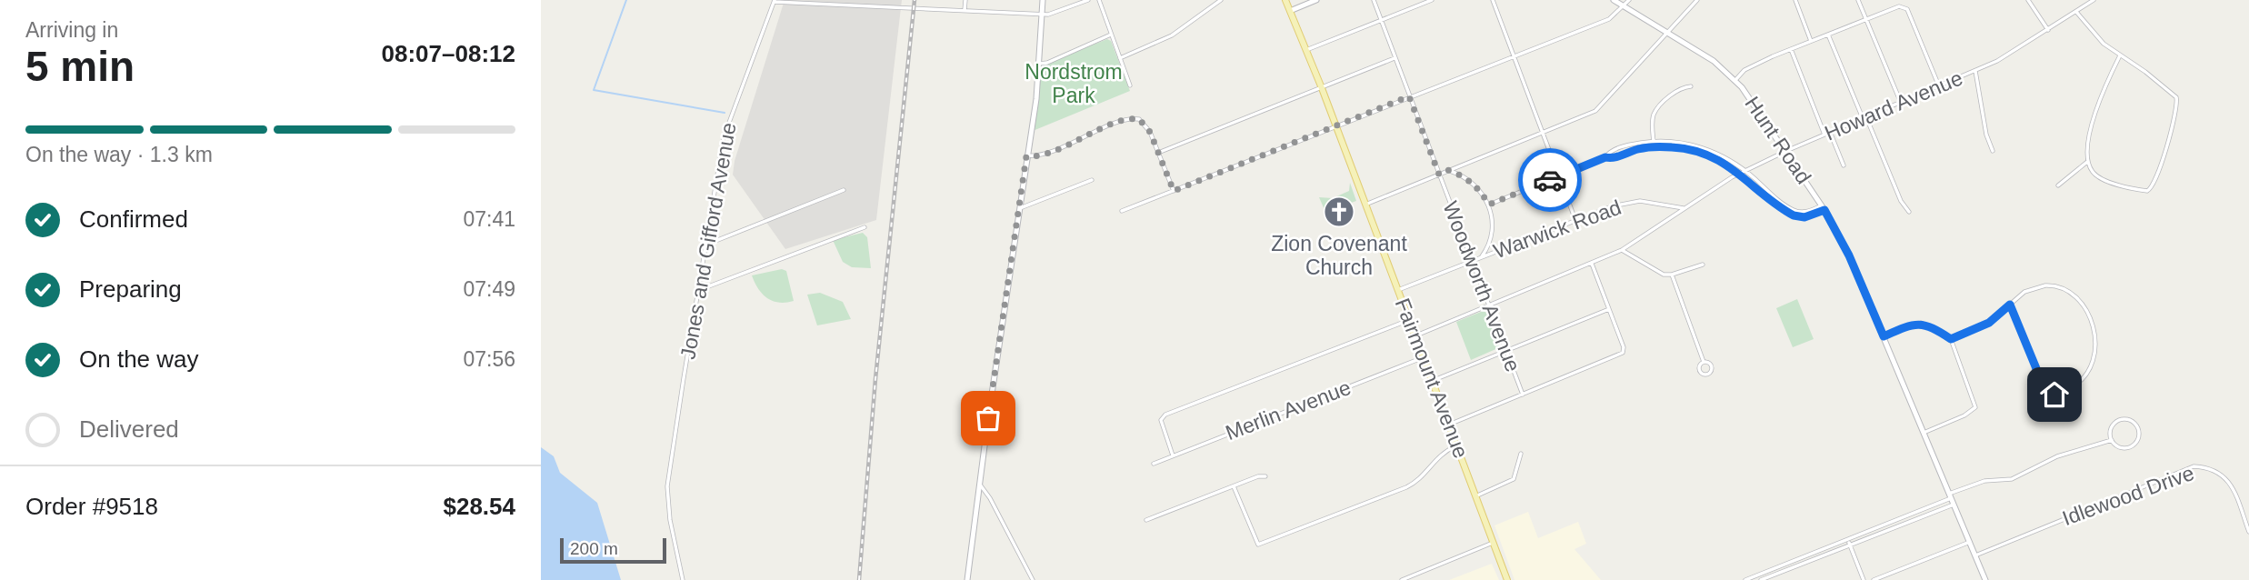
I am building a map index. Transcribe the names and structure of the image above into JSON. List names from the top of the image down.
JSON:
{
  "streets": {
    "main road": ["Fairmount Avenue"],
    "street": [
      "Howard Avenue",
      "Hunt Road",
      "Warwick Road",
      "Jones and Gifford Avenue",
      "Woodworth Avenue",
      "Merlin Avenue",
      "Idlewood Drive"
    ]
  },
  "crossings": [
    ["Howard Avenue", "Hunt Road"],
    ["Howard Avenue", "Warwick Road"],
    ["Howard Avenue", "Woodworth Avenue"],
    ["Howard Avenue", "Fairmount Avenue"],
    ["Hunt Road", "Idlewood Drive"],
    ["Warwick Road", "Woodworth Avenue"],
    ["Warwick Road", "Fairmount Avenue"],
    ["Fairmount Avenue", "Merlin Avenue"]
  ],
  "parks": ["Nordstrom Park"],
  "places": {
    "church": ["Zion Covenant Church"]
  },
  "scale_bar": "200 m",
  "page": {
    "heading": ["5 min", "Arriving in", "08:07–08:12"],
    "panel": ["Order #9518", "$28.54"],
    "bar": "On the way · 1.3 km",
    "list": [
      ["Confirmed", "07:41"],
      ["Preparing", "07:49"],
      ["On the way", "07:56"],
      "Delivered"
    ],
    "scale": "200 m"
  }
}
